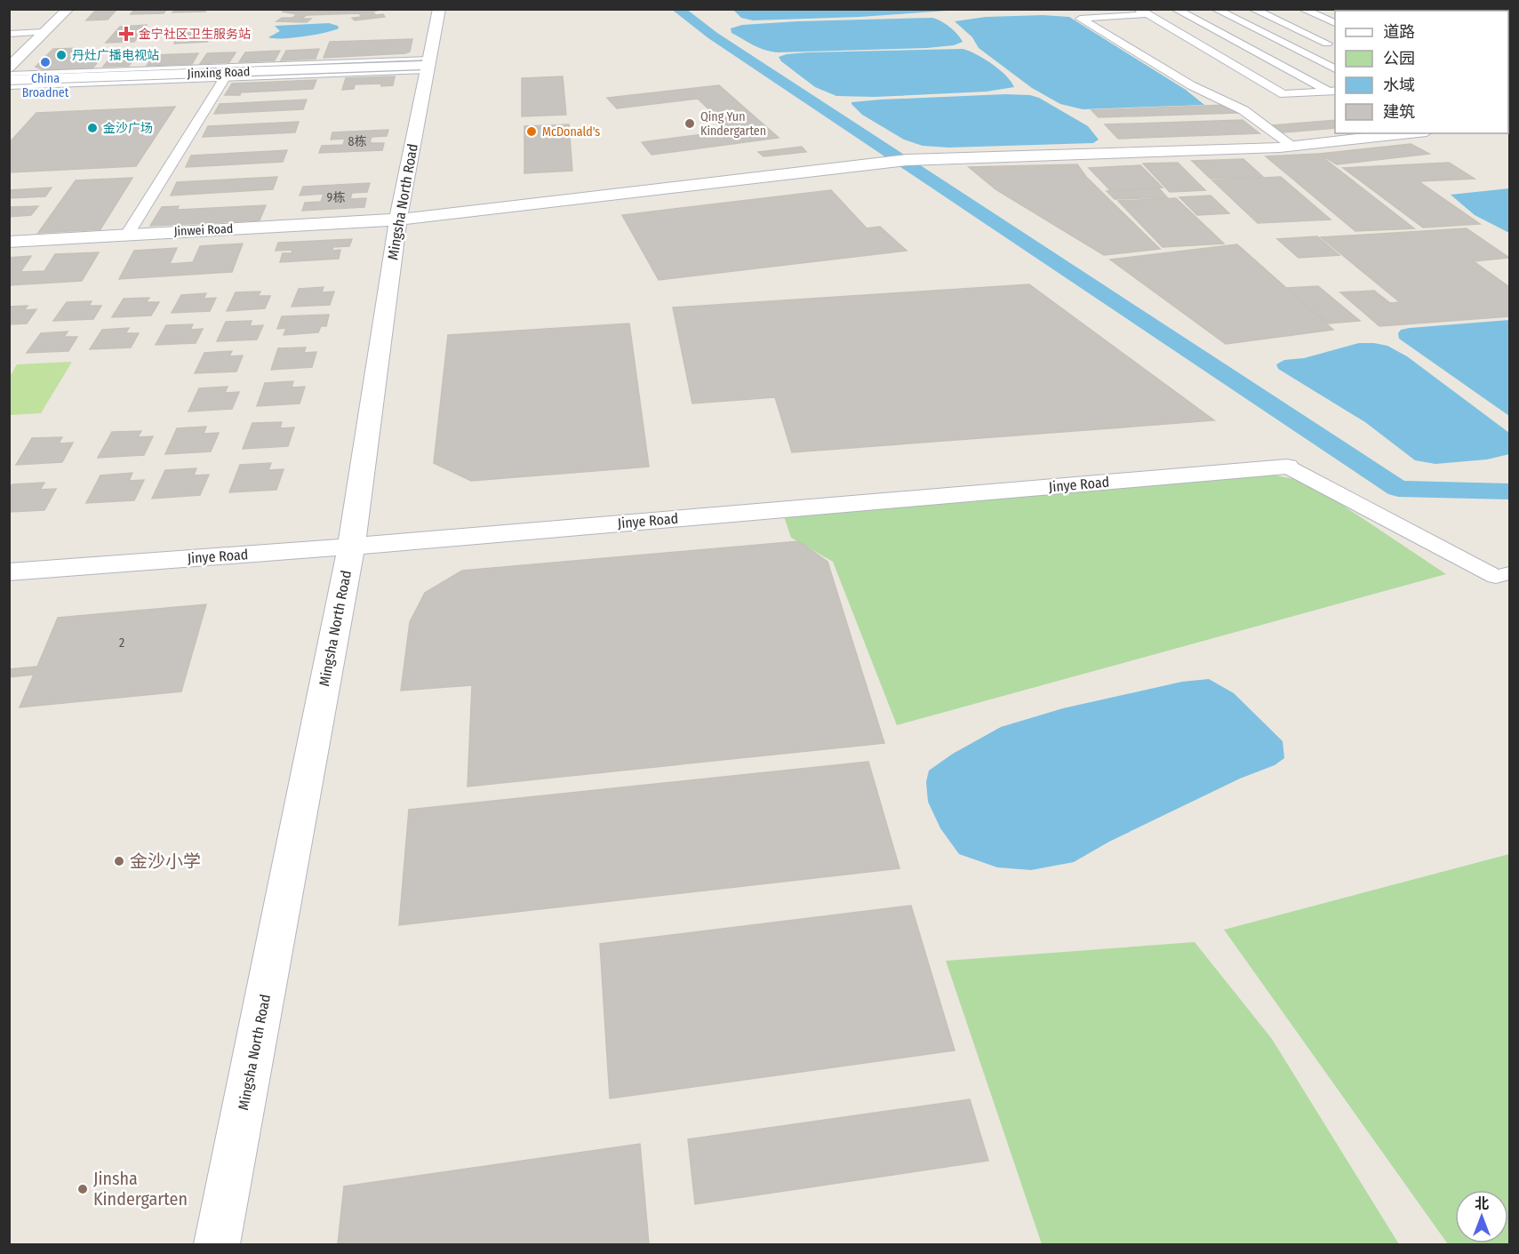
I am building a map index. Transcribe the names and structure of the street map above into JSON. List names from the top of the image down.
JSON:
{
  "streets": {
    "street": [
      "Jinxing Road",
      "Mingsha North Road",
      "Jinwei Road",
      "Jinye Road"
    ]
  },
  "crossings": [
    ["Jinxing Road", "Mingsha North Road"],
    ["Mingsha North Road", "Jinwei Road"],
    ["Mingsha North Road", "Jinye Road"]
  ],
  "places": {
    "health": ["金宁社区卫生服务站"],
    "other": [
      "丹灶广播电视站",
      "China Broadnet",
      "Qing Yun Kindergarten",
      "金沙广场",
      "McDonald's",
      "金沙小学",
      "Jinsha Kindergarten"
    ]
  },
  "house_numbers": ["8栋", "9栋", "2"],
  "legend": [
    "道路",
    "公园",
    "水域",
    "建筑"
  ],
  "north": "top"
}
